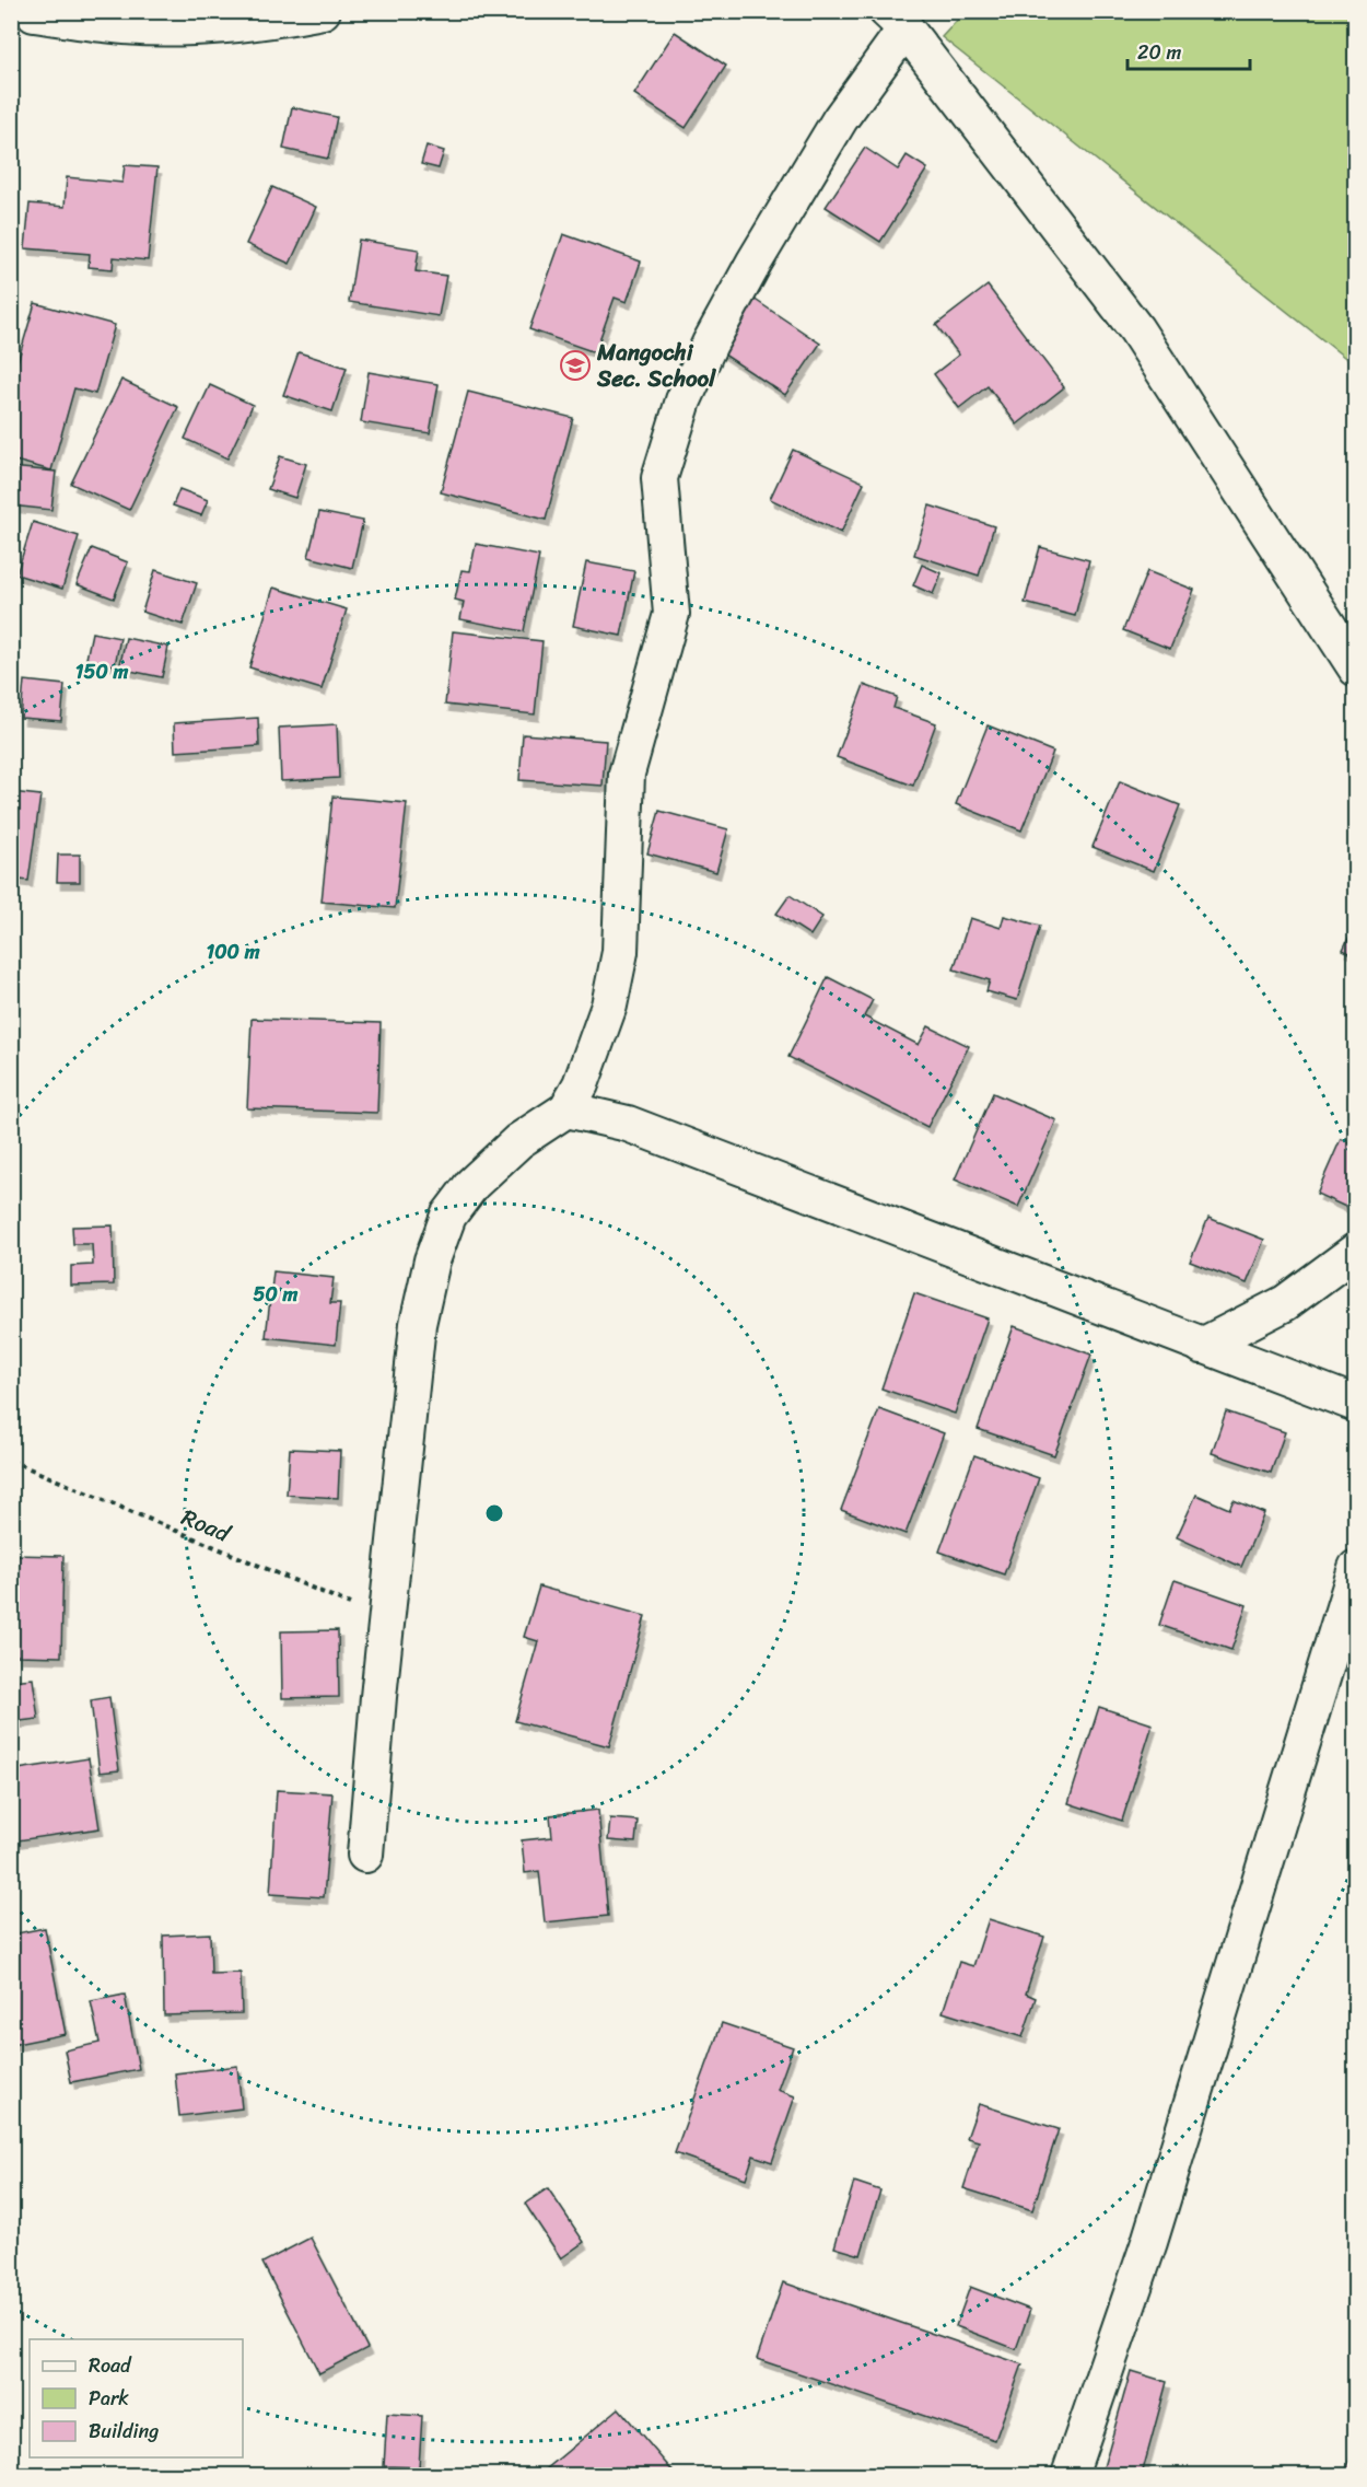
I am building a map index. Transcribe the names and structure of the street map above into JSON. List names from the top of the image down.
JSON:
{
  "streets": {
    "path": ["Road"]
  },
  "places": {
    "school or university": ["Mangochi Sec. School"]
  },
  "legend": ["Road", "Park", "Building"],
  "scale_bar": "20 m",
  "rings": ["150 m", "100 m", "50 m"]
}
